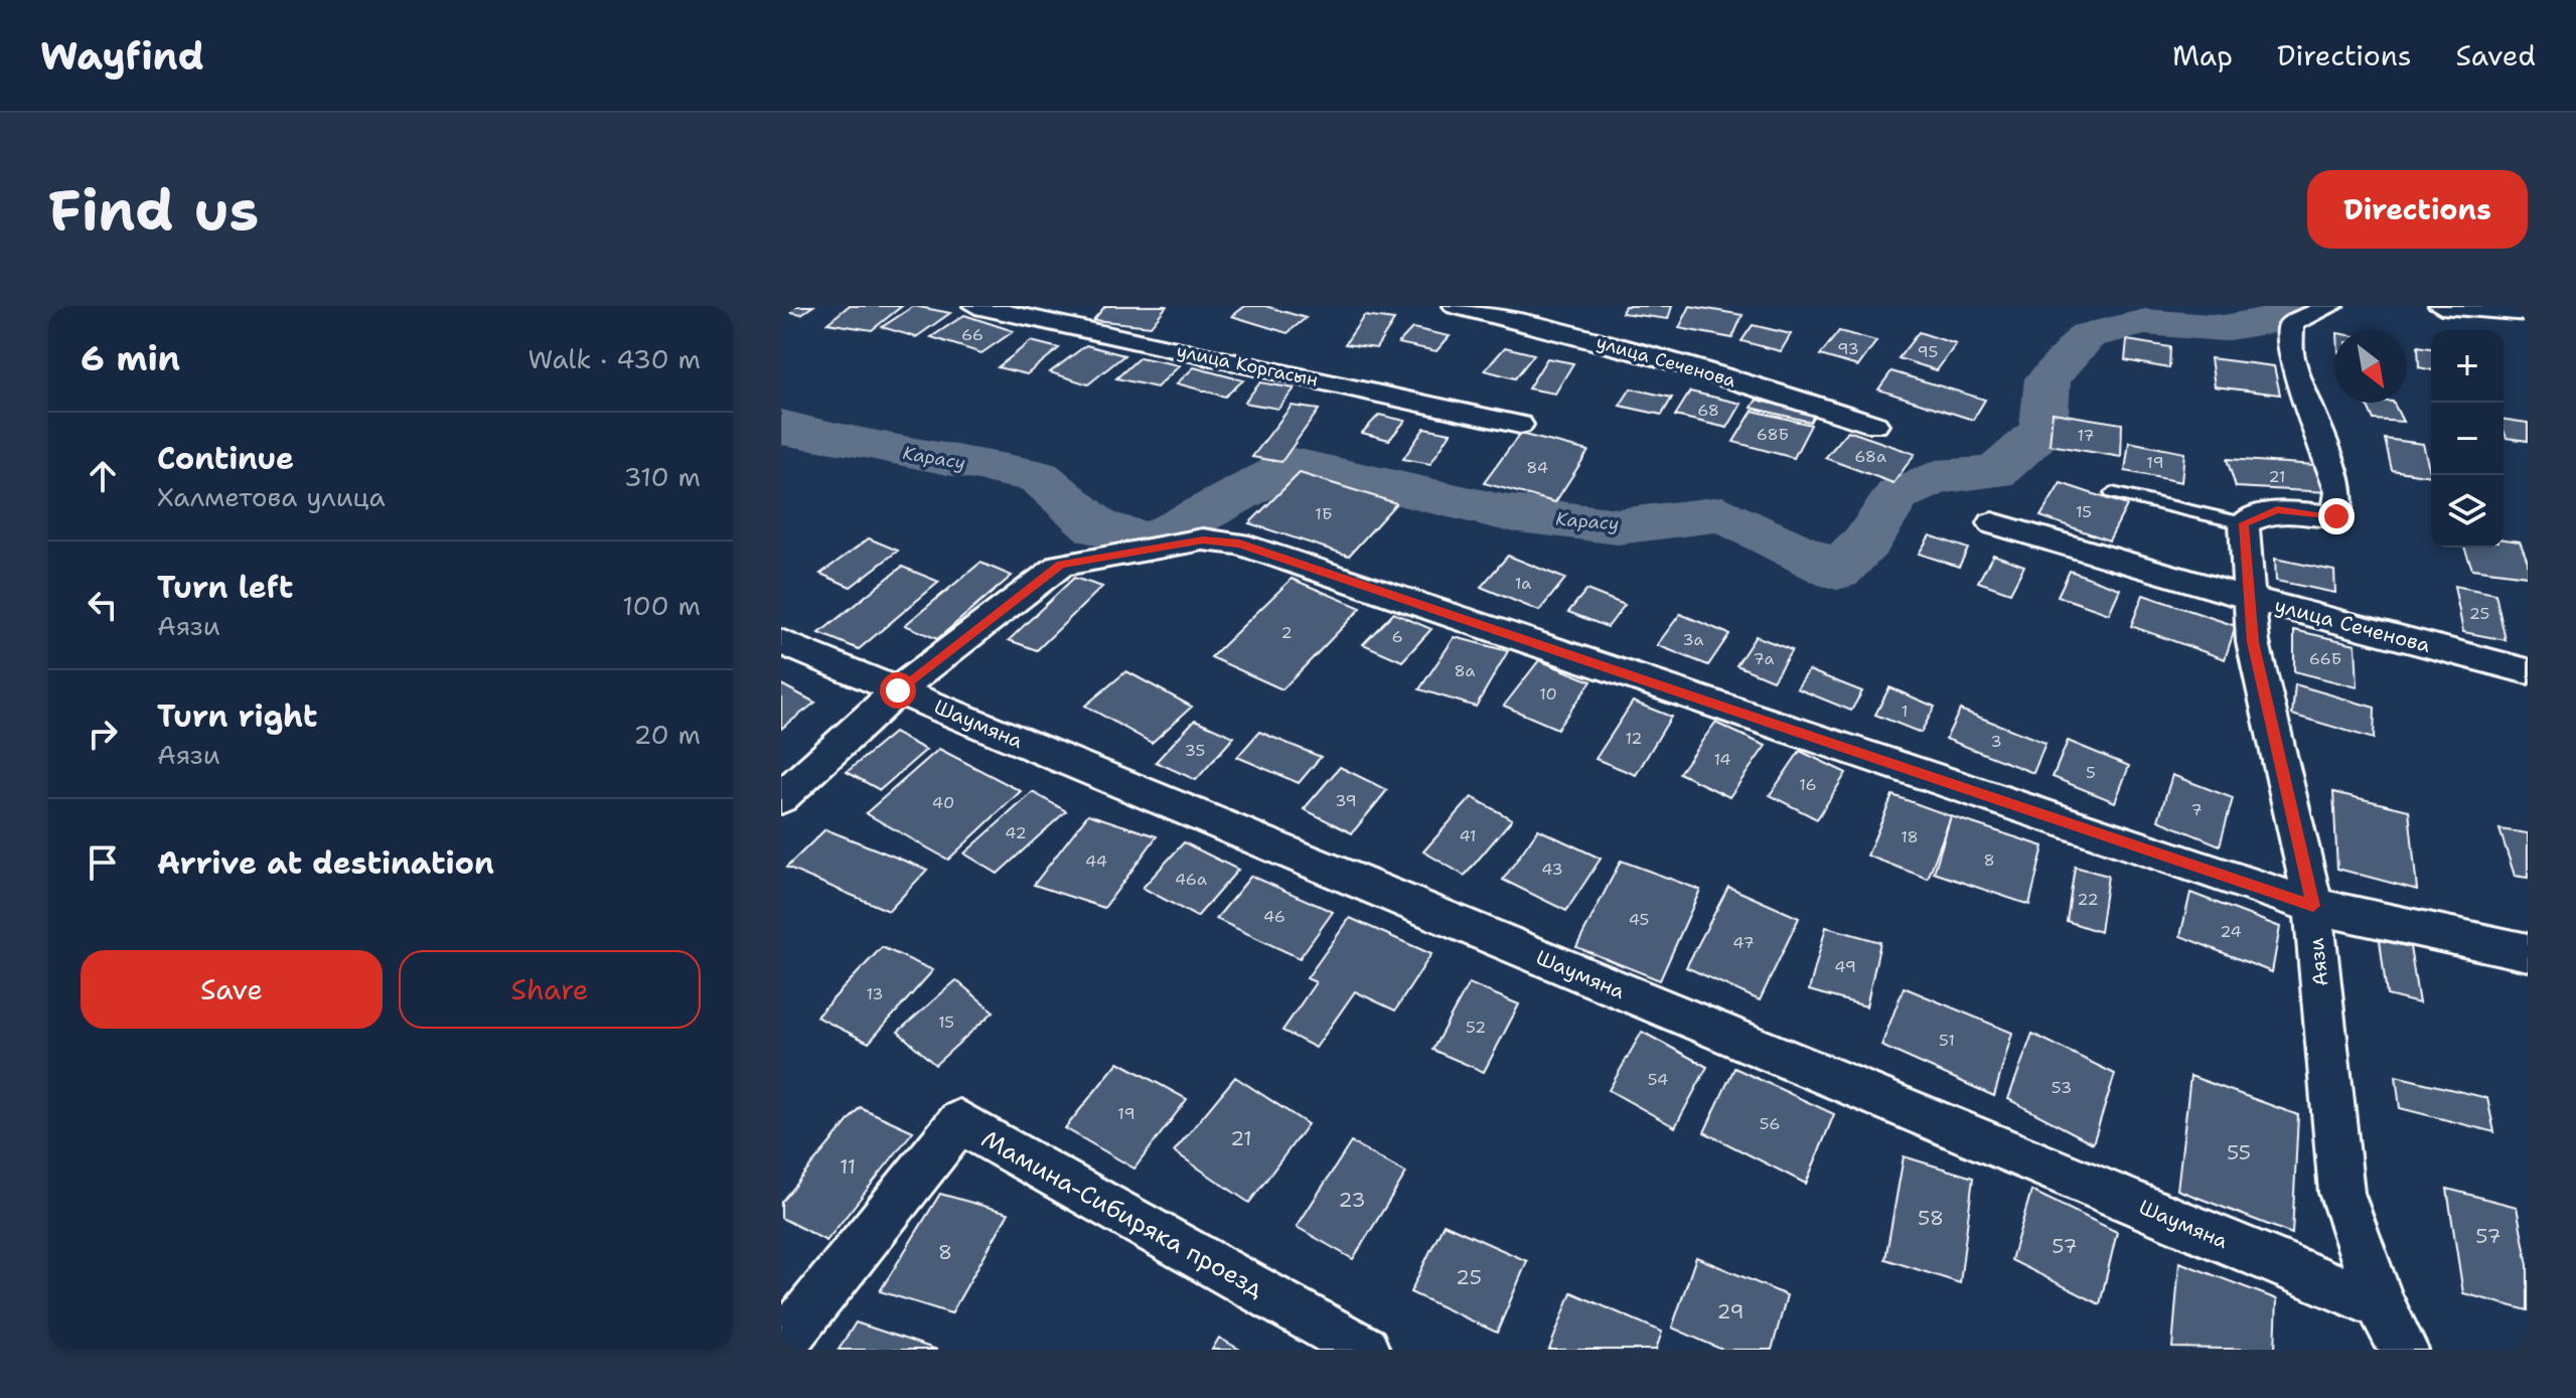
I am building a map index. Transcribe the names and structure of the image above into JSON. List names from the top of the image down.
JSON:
{
  "streets": {
    "street": [
      "улица Сеченова",
      "улица Коргасын",
      "Шаумяна",
      "Аязи",
      "Мамина-Сибиряка проезд"
    ]
  },
  "crossings": [
    ["улица Сеченова", "Аязи"],
    ["Шаумяна", "Аязи"]
  ],
  "water": ["Карасу"],
  "house_numbers": [
    "66",
    "93",
    "95",
    "68",
    "68Б",
    "17",
    "68а",
    "19",
    "84",
    "21",
    "15",
    "1Б",
    "1а",
    "25",
    "2",
    "6",
    "3а",
    "7а",
    "66Б",
    "8а",
    "10",
    "1",
    "12",
    "3",
    "35",
    "14",
    "5",
    "16",
    "39",
    "40",
    "7",
    "42",
    "41",
    "18",
    "8",
    "44",
    "43",
    "46а",
    "22",
    "46",
    "45",
    "24",
    "47",
    "49",
    "13",
    "15",
    "52",
    "51",
    "54",
    "53",
    "19",
    "56",
    "21",
    "55",
    "11",
    "23",
    "58",
    "57",
    "57",
    "8",
    "25",
    "29"
  ],
  "north": "bottom right",
  "page": {
    "header": "Wayfind",
    "nav": ["Map", "Directions", "Saved"],
    "buttons": [
      "Directions",
      ["Save", "Share"]
    ],
    "title": "Find us",
    "heading": ["6 min", "Walk · 430 m"],
    "map_buttons": ["+", "−"],
    "list": [
      ["Continue", "Халметова улица", "310 m"],
      ["Turn left", "Аязи", "100 m"],
      ["Turn right", "Аязи", "20 m"],
      "Arrive at destination"
    ]
  }
}
